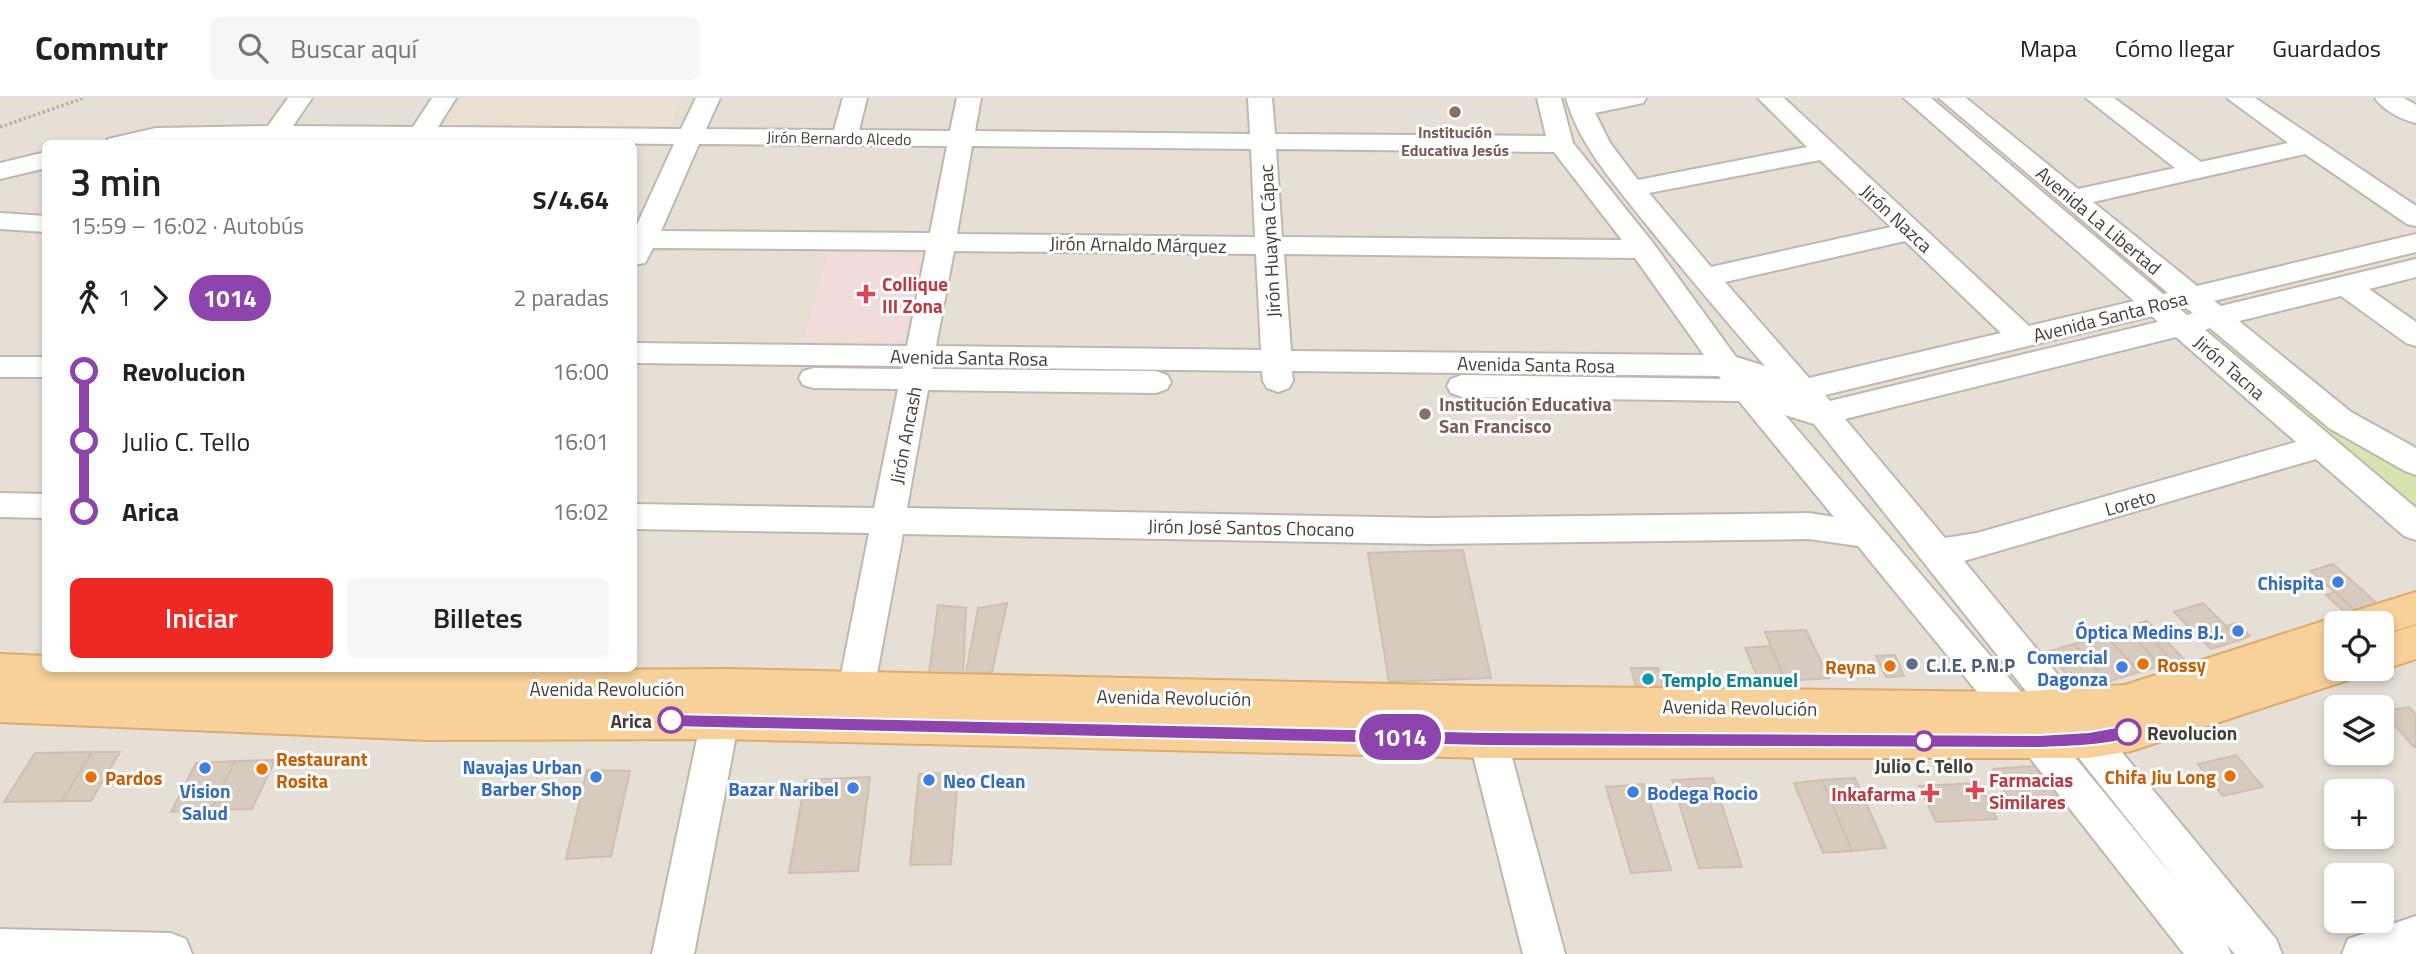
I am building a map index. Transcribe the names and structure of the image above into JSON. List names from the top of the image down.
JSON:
{
  "streets": {
    "main road": ["Avenida Revolución"],
    "street": [
      "Jirón Bernardo Alcedo",
      "Jirón Nazca",
      "Avenida La Libertad",
      "Jirón Huayna Cápac",
      "Jirón Arnaldo Márquez",
      "Avenida Santa Rosa",
      "Jirón Tacna",
      "Jirón Ancash",
      "Loreto",
      "Jirón José Santos Chocano"
    ]
  },
  "crossings": [
    ["Jirón Bernardo Alcedo", "Jirón Huayna Cápac"],
    ["Jirón Bernardo Alcedo", "Jirón Ancash"],
    ["Jirón Nazca", "Avenida Santa Rosa"],
    ["Avenida La Libertad", "Avenida Santa Rosa"],
    ["Jirón Huayna Cápac", "Jirón Arnaldo Márquez"],
    ["Jirón Huayna Cápac", "Avenida Santa Rosa"],
    ["Jirón Arnaldo Márquez", "Jirón Ancash"],
    ["Avenida Santa Rosa", "Jirón Tacna"],
    ["Avenida Santa Rosa", "Jirón Ancash"],
    ["Jirón Tacna", "Loreto"],
    ["Jirón Ancash", "Jirón José Santos Chocano"],
    ["Jirón Ancash", "Avenida Revolución"]
  ],
  "places": {
    "other": [
      "Institución Educativa Jesús",
      "Institución Educativa San Francisco",
      "Chispita",
      "Óptica Medins B.J.",
      "C.I.E. P.N.P",
      "Rossy",
      "Reyna",
      "Comercial Dagonza",
      "Templo Emanuel",
      "Arica",
      "Revolucion",
      "Julio C. Tello",
      "Vision Salud",
      "Restaurant Rosita",
      "Chifa Jiu Long",
      "Pardos",
      "Navajas Urban Barber Shop",
      "Neo Clean",
      "Bazar Naribel",
      "Bodega Rocio"
    ],
    "health": ["Collique III Zona", "Farmacias Similares", "Inkafarma"]
  },
  "lines": ["bus line 1014"],
  "page": {
    "header": "Commutr",
    "search": "Buscar aquí",
    "nav": ["Mapa", "Cómo llegar", "Guardados"],
    "on_map": "1014",
    "heading": ["3 min", "15:59 – 16:02 · Autobús", "S/4.64"],
    "legs": ["1", "1014", "2 paradas"],
    "list": [
      {
        "name": "Revolucion",
        "value": "16:00"
      },
      {
        "name": "Julio C. Tello",
        "value": "16:01"
      },
      {
        "name": "Arica",
        "value": "16:02"
      }
    ],
    "buttons": ["Iniciar", "Billetes"],
    "map_buttons": ["+", "−"]
  }
}
